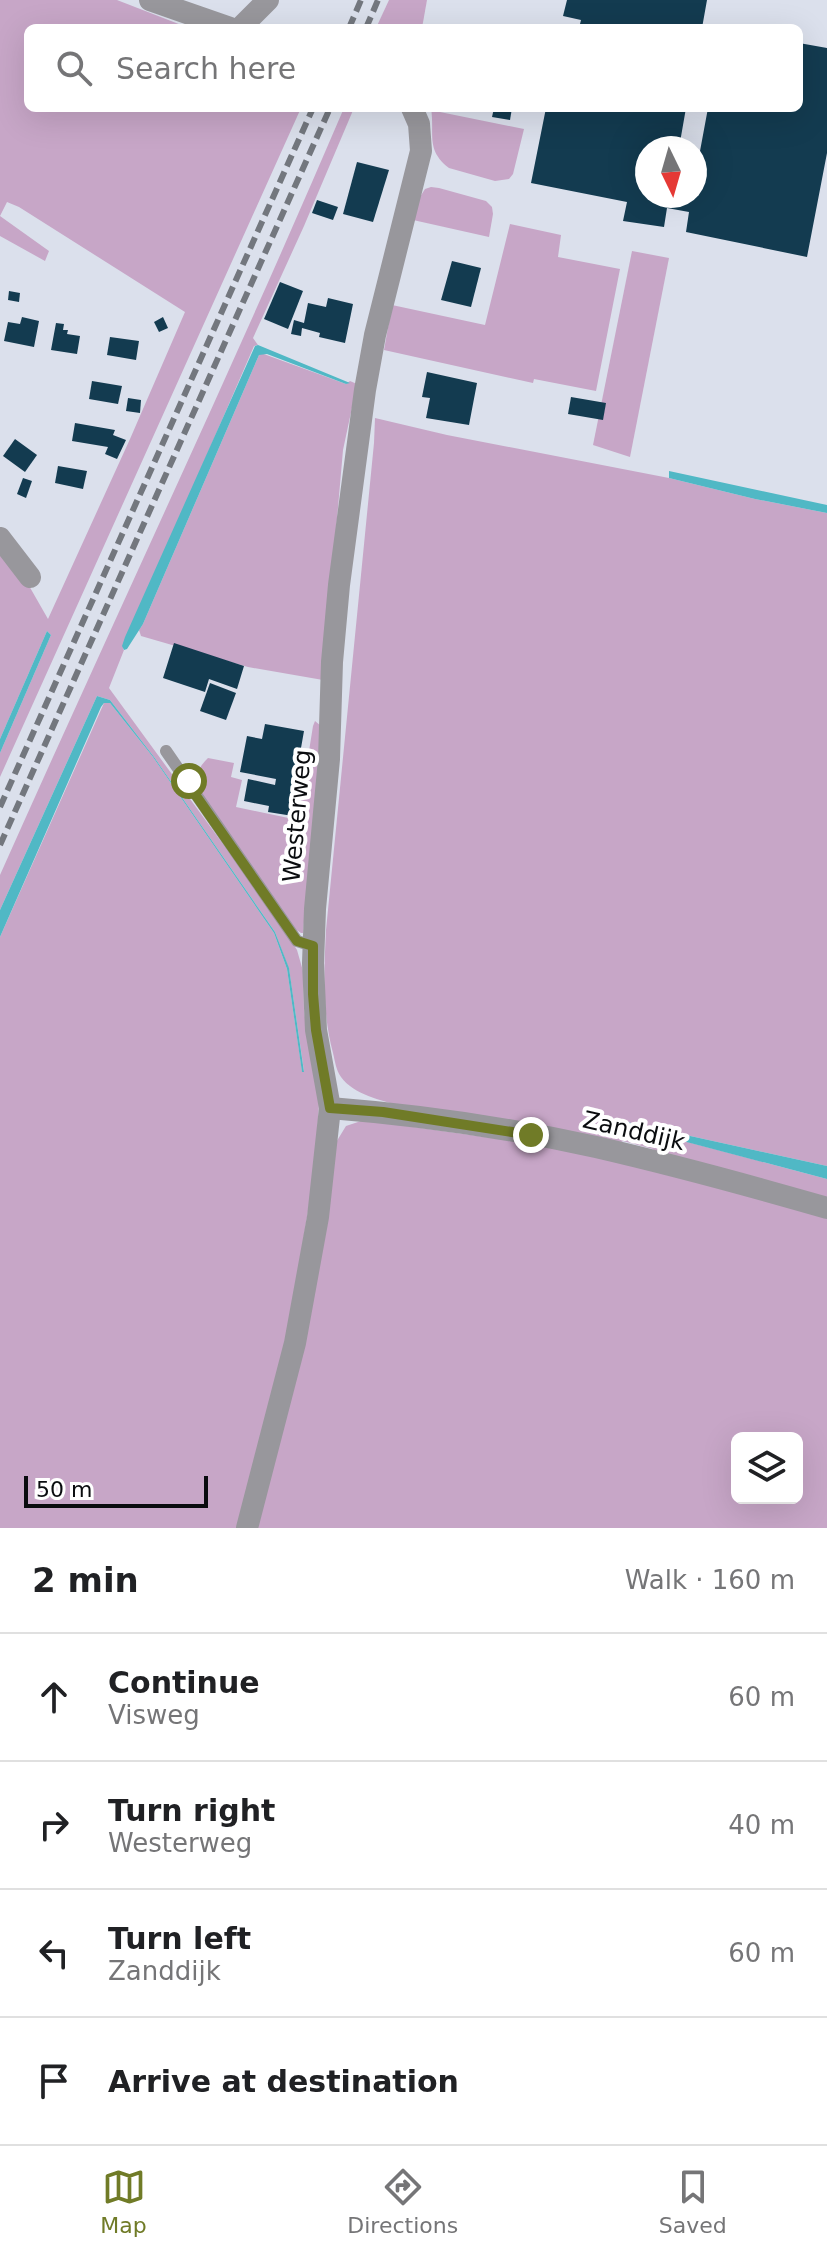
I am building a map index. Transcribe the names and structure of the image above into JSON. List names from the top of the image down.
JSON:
{
  "streets": {
    "street": ["Westerweg", "Zanddijk"]
  },
  "crossings": [
    ["Westerweg", "Zanddijk"]
  ],
  "scale_bar": "50 m",
  "north": "bottom",
  "page": {
    "search": "Search here",
    "scale": "50 m",
    "heading": ["2 min", "Walk · 160 m"],
    "list": [
      ["Continue", "Visweg", "60 m"],
      ["Turn right", "Westerweg", "40 m"],
      ["Turn left", "Zanddijk", "60 m"],
      "Arrive at destination"
    ],
    "nav": ["Map", "Directions", "Saved"]
  }
}
